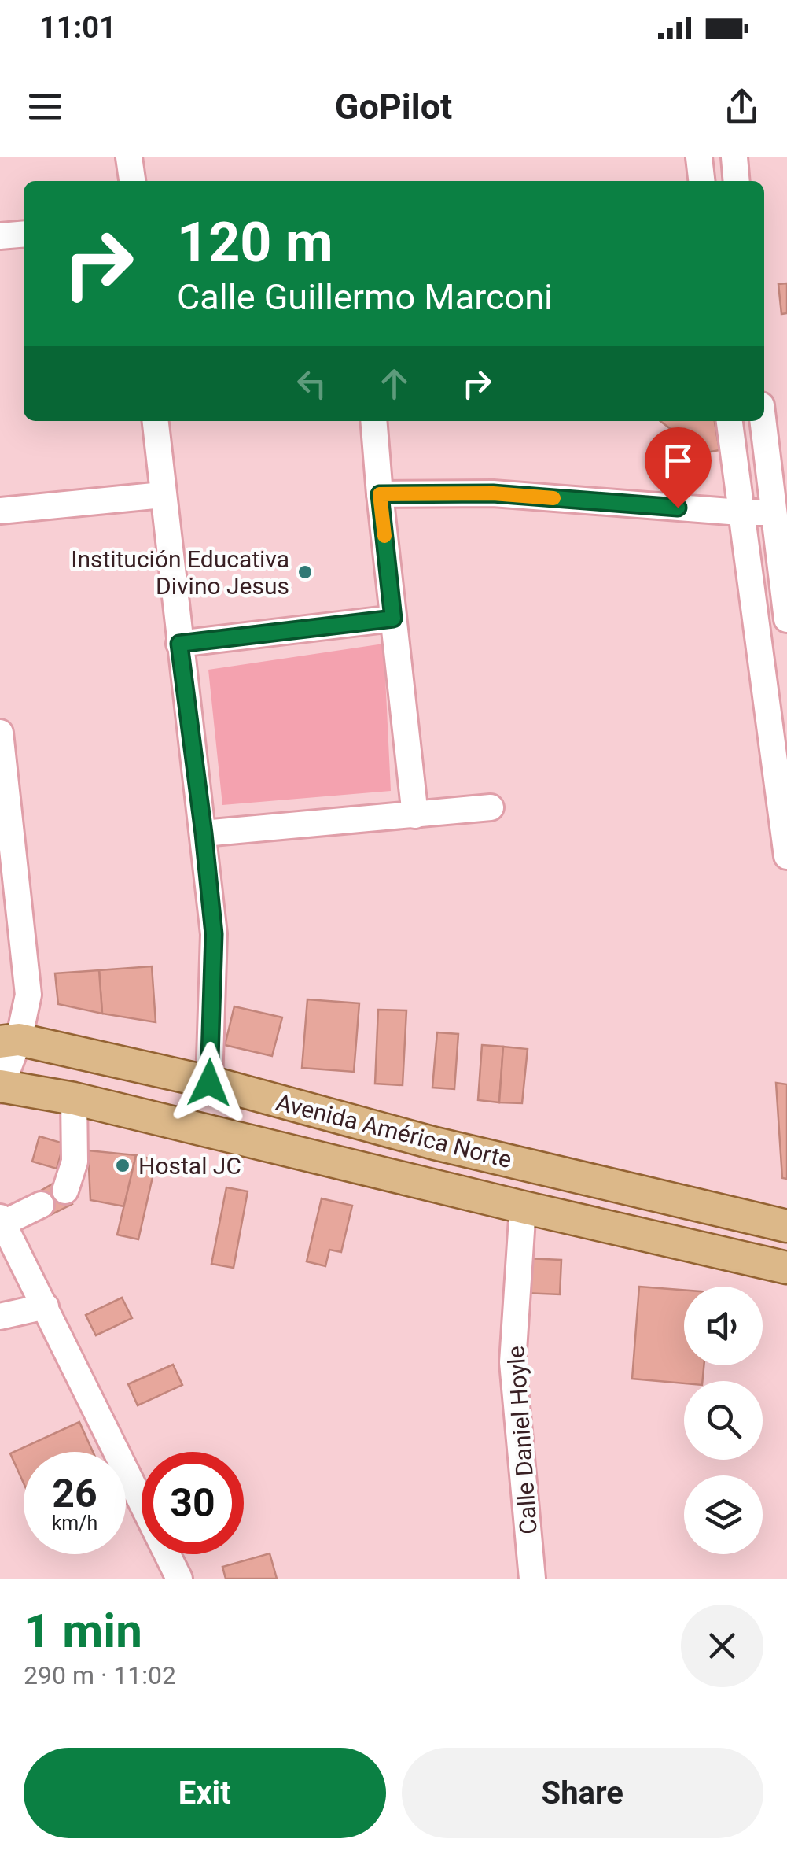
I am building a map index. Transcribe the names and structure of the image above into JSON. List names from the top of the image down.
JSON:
{
  "streets": {
    "main road": ["Avenida América Norte"],
    "street": ["Calle Daniel Hoyle"]
  },
  "crossings": [
    ["Avenida América Norte", "Calle Daniel Hoyle"]
  ],
  "places": ["Institución Educativa Divino Jesus", "Hostal JC"],
  "page": {
    "status": "11:01",
    "header": "GoPilot",
    "turn": ["120 m", "Calle Guillermo Marconi"],
    "speed": "26 km/h",
    "limit": "30",
    "heading": ["1 min", "290 m · 11:02"],
    "buttons": ["Exit", "Share"]
  }
}
